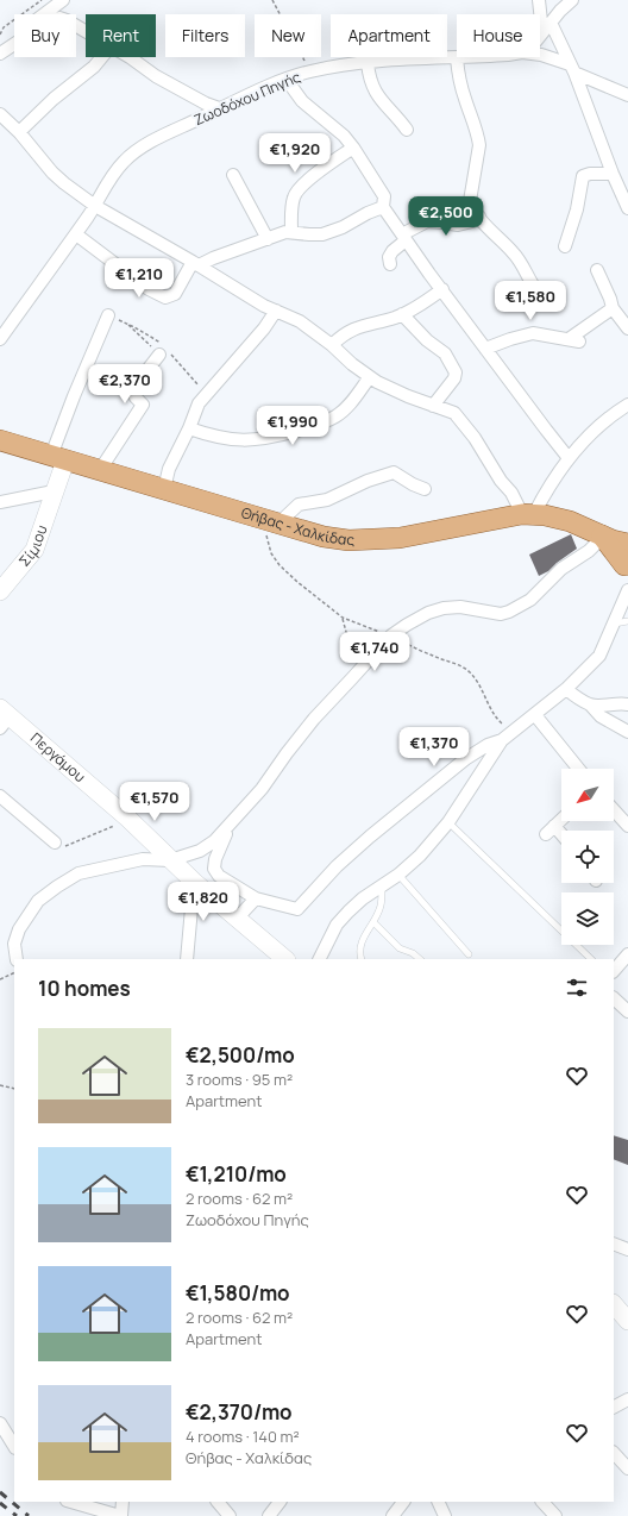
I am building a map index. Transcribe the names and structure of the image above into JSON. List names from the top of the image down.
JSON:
{
  "streets": {
    "main road": ["Θήβας - Χαλκίδας"],
    "street": ["Ζωοδόχου Πηγής", "Σίμιου", "Περγάμου"]
  },
  "crossings": [
    ["Θήβας - Χαλκίδας", "Σίμιου"]
  ],
  "north": "bottom left",
  "page": {
    "chip": [
      "Buy",
      "Rent",
      "Filters",
      "New",
      "Apartment",
      "House"
    ],
    "price": [
      "€1,920",
      "€2,500",
      "€1,210",
      "€1,580",
      "€2,370",
      "€1,990",
      "€1,740",
      "€1,370",
      "€1,570",
      "€1,820"
    ],
    "heading": "10 homes",
    "list": [
      {
        "name": "€2,500/mo",
        "note": "3 rooms · 95 m² · Apartment"
      },
      {
        "name": "€1,210/mo",
        "note": "2 rooms · 62 m² · Ζωοδόχου Πηγής"
      },
      {
        "name": "€1,580/mo",
        "note": "2 rooms · 62 m² · Apartment"
      },
      {
        "name": "€2,370/mo",
        "note": "4 rooms · 140 m² · Θήβας - Χαλκίδας"
      }
    ]
  }
}
